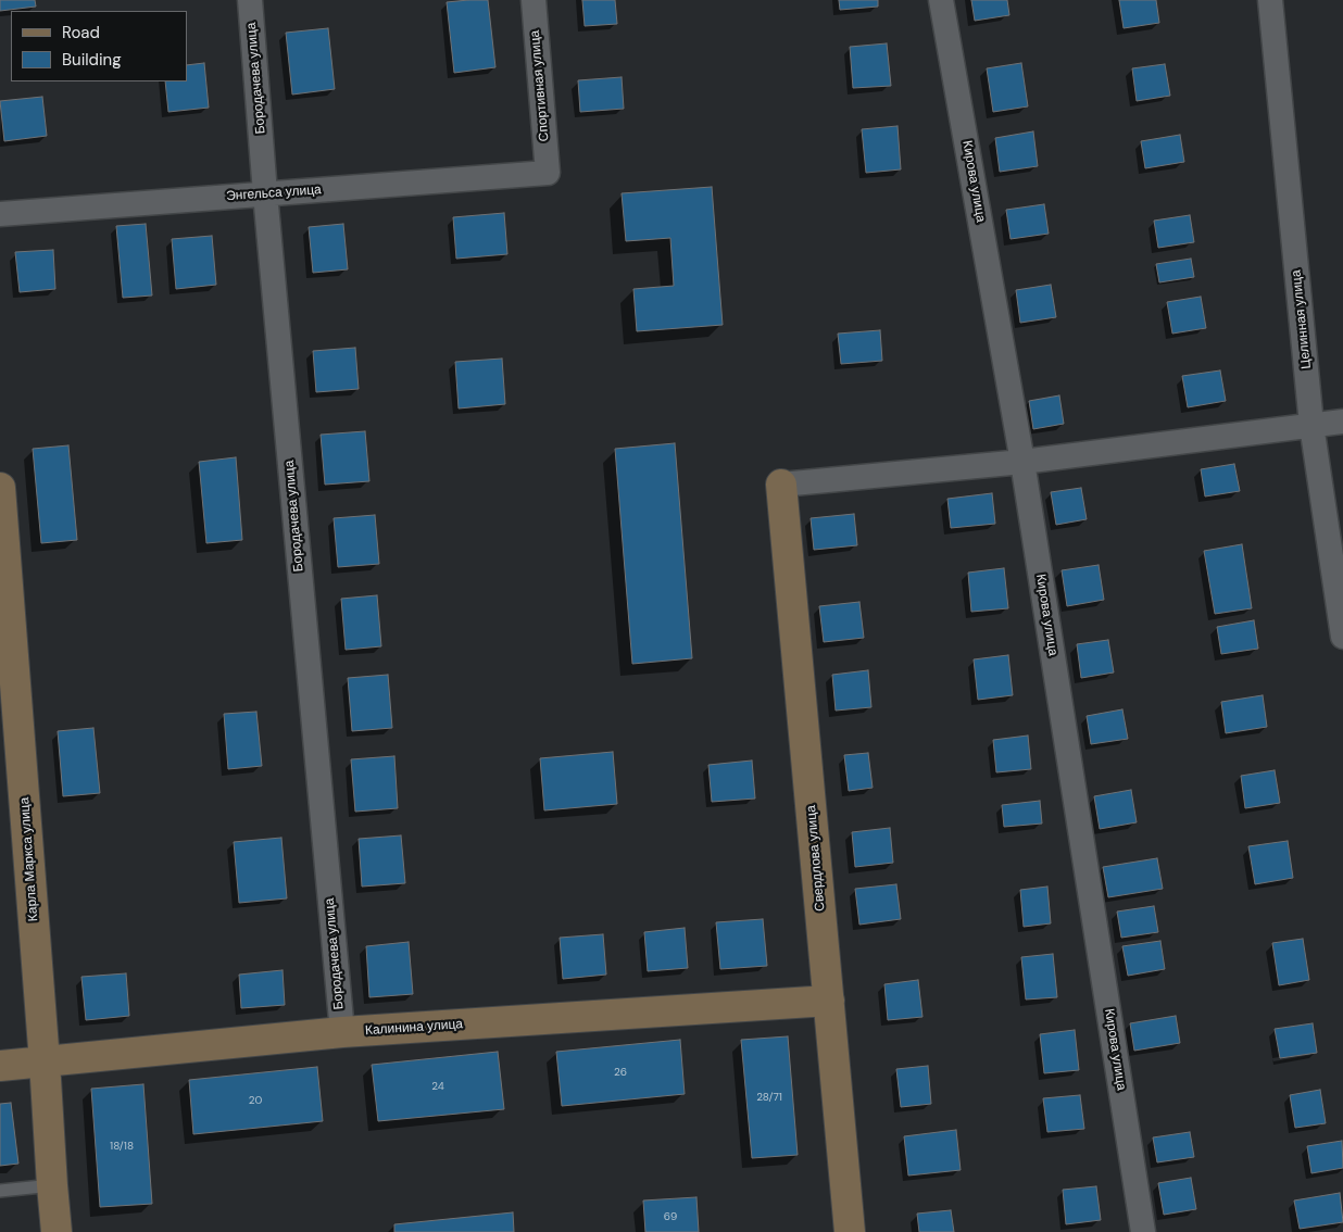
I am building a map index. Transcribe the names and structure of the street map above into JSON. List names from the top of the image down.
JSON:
{
  "streets": {
    "street": [
      "Бородачева улица",
      "Спортивная улица",
      "Кирова улица",
      "Энгельса улица",
      "Целинная улица",
      "Свердлова улица",
      "Карла Маркса улица",
      "Калинина улица"
    ]
  },
  "crossings": [
    ["Бородачева улица", "Энгельса улица"],
    ["Бородачева улица", "Калинина улица"],
    ["Спортивная улица", "Энгельса улица"],
    ["Свердлова улица", "Калинина улица"],
    ["Карла Маркса улица", "Калинина улица"]
  ],
  "house_numbers": [
    "26",
    "24",
    "28/71",
    "20",
    "18/18",
    "69"
  ],
  "legend": ["Road", "Building"]
}
